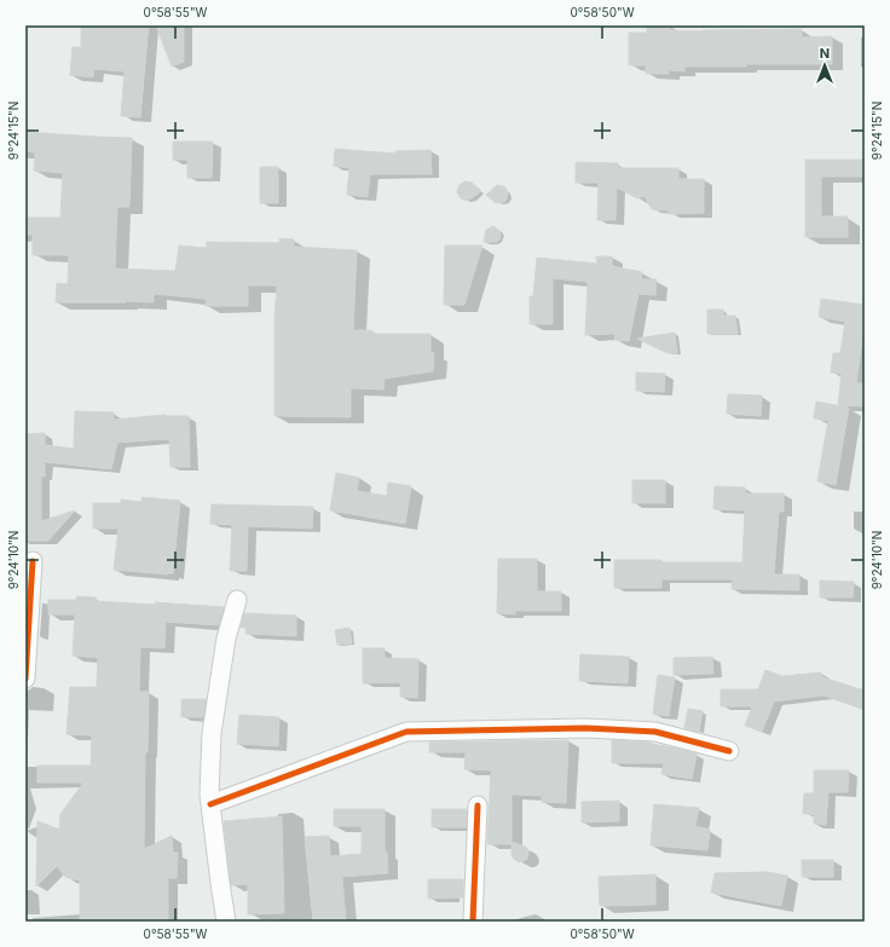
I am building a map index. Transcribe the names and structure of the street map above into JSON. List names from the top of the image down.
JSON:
{
  "north": "top",
  "coordinates": [
    "0°58'55\"W",
    "0°58'50\"W",
    "9°24'15\"N",
    "9°24'10\"N"
  ]
}
